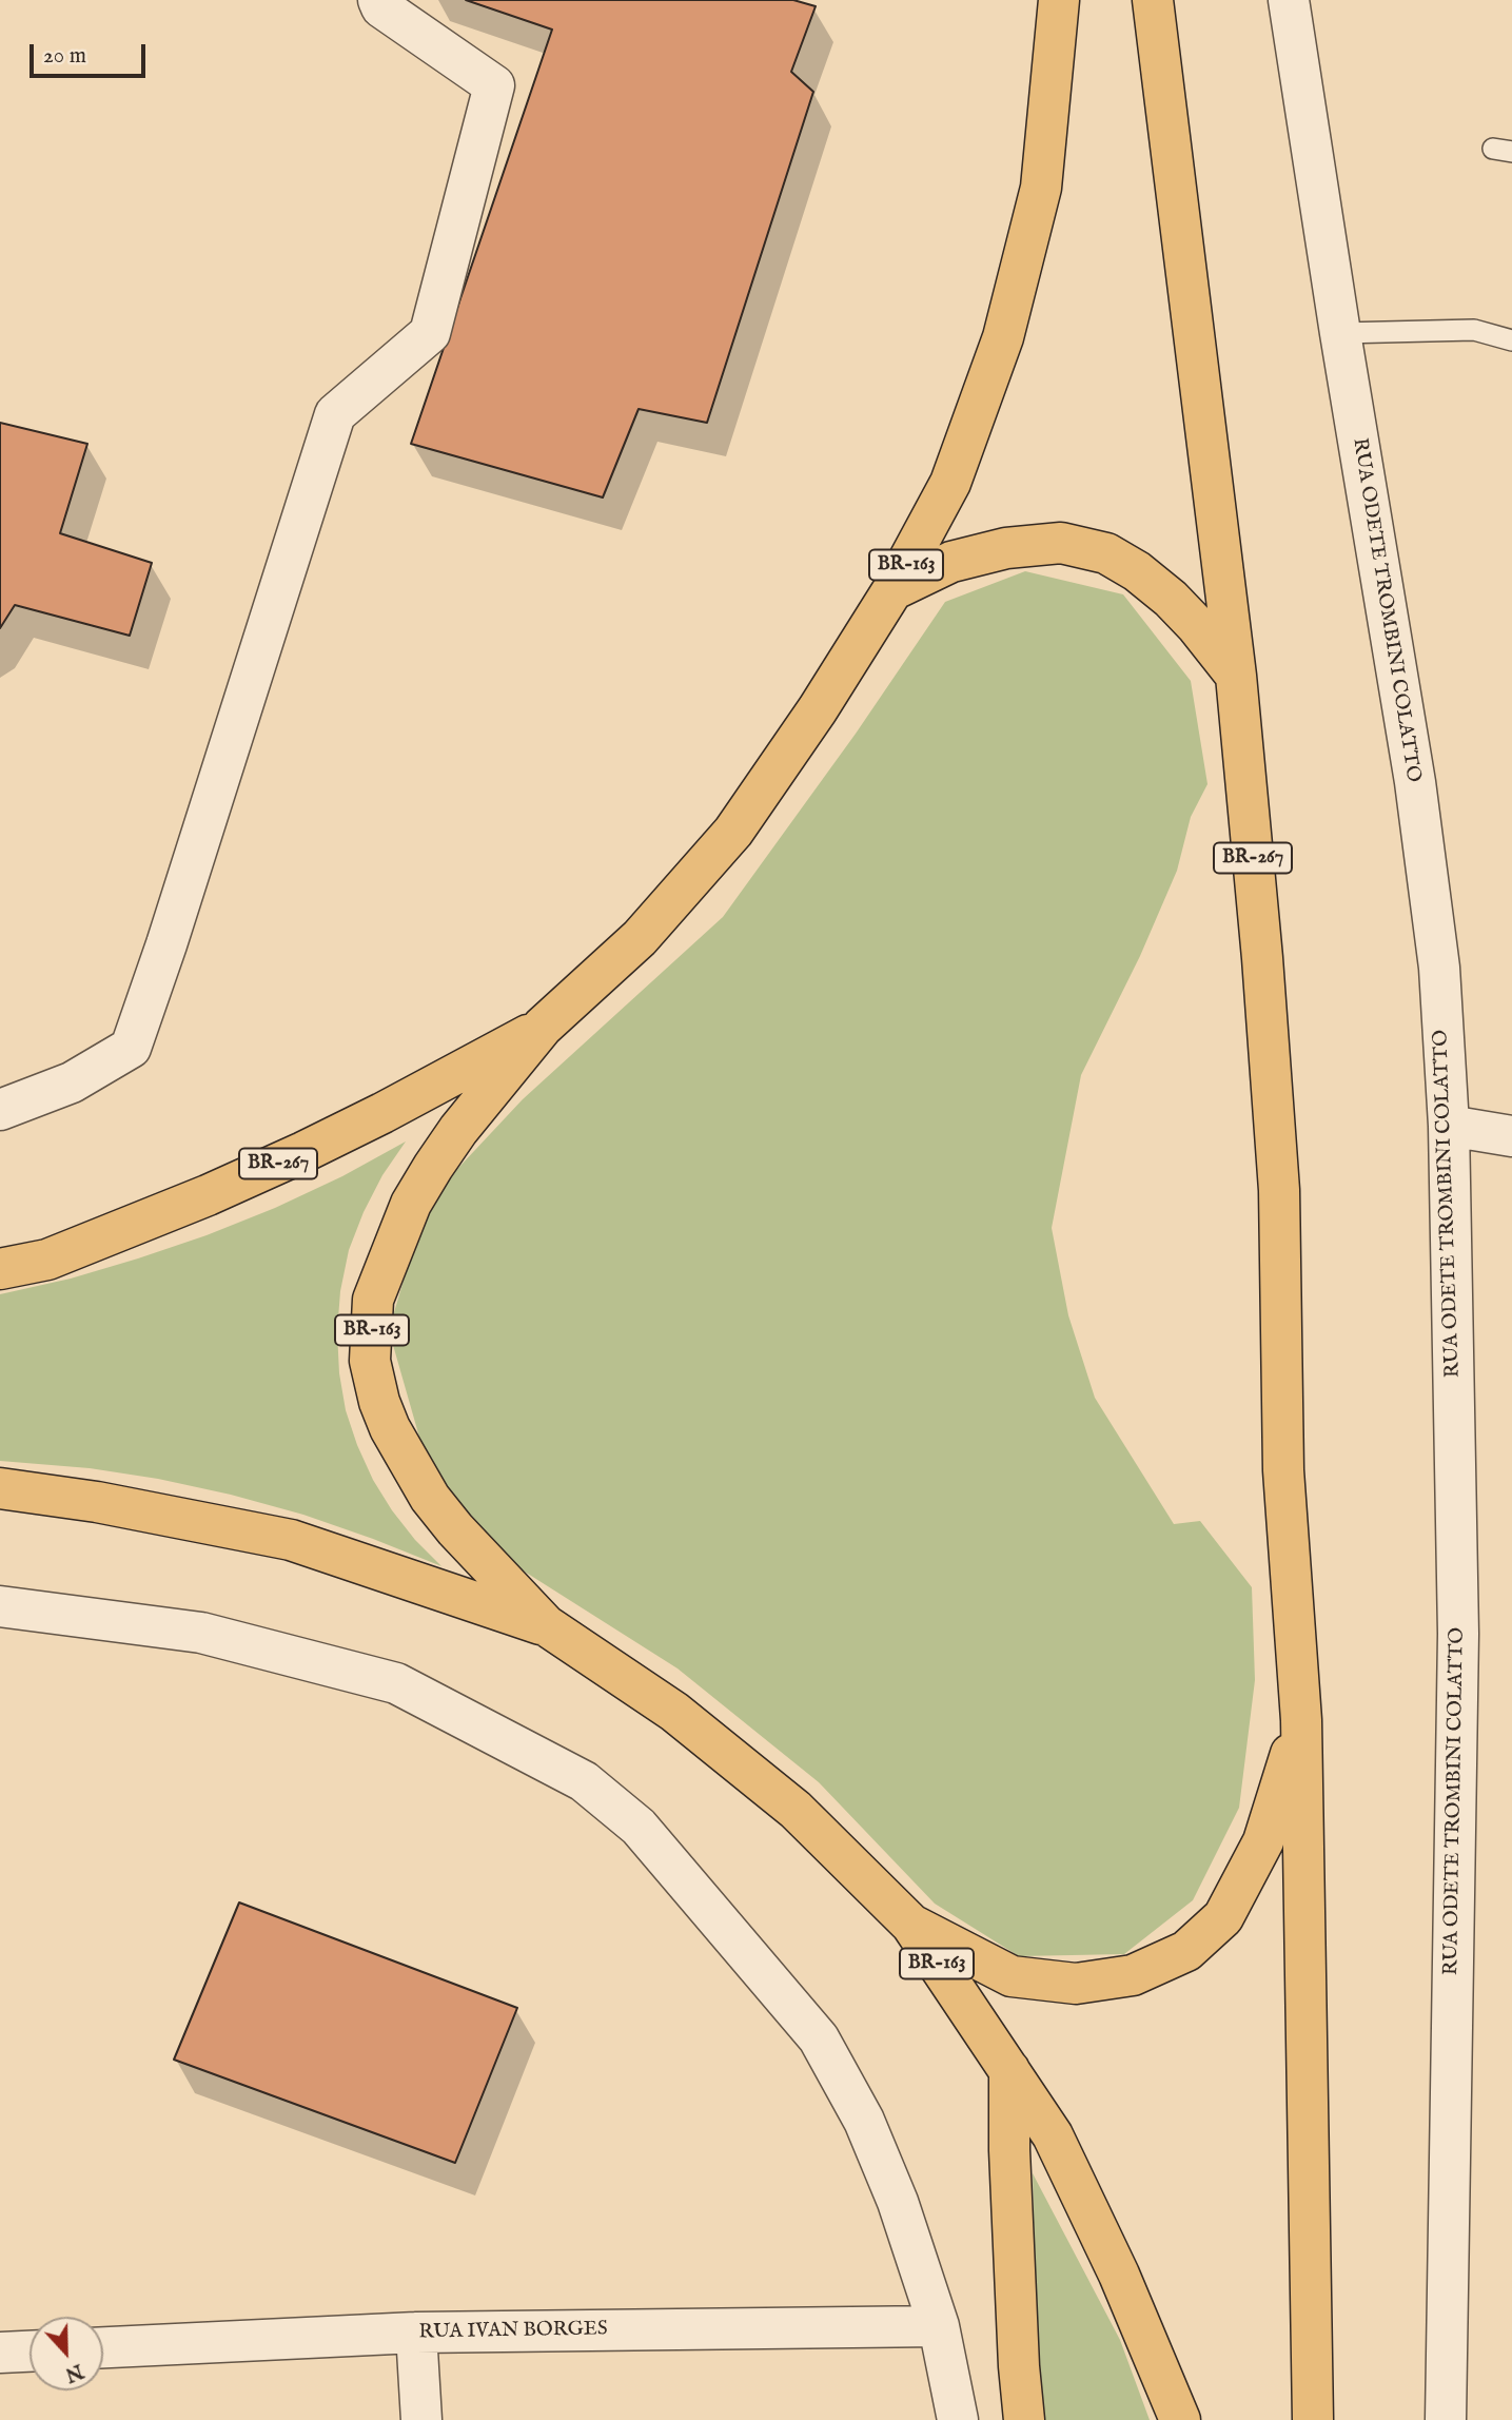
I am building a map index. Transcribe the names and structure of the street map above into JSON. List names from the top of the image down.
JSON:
{
  "streets": {
    "highway": ["BR-163", "BR-267"],
    "street": ["RUA ODETE TROMBINI COLATTO", "RUA IVAN BORGES"]
  },
  "crossings": [
    ["BR-163", "BR-267"]
  ],
  "scale_bar": "20 m",
  "north": "bottom"
}
